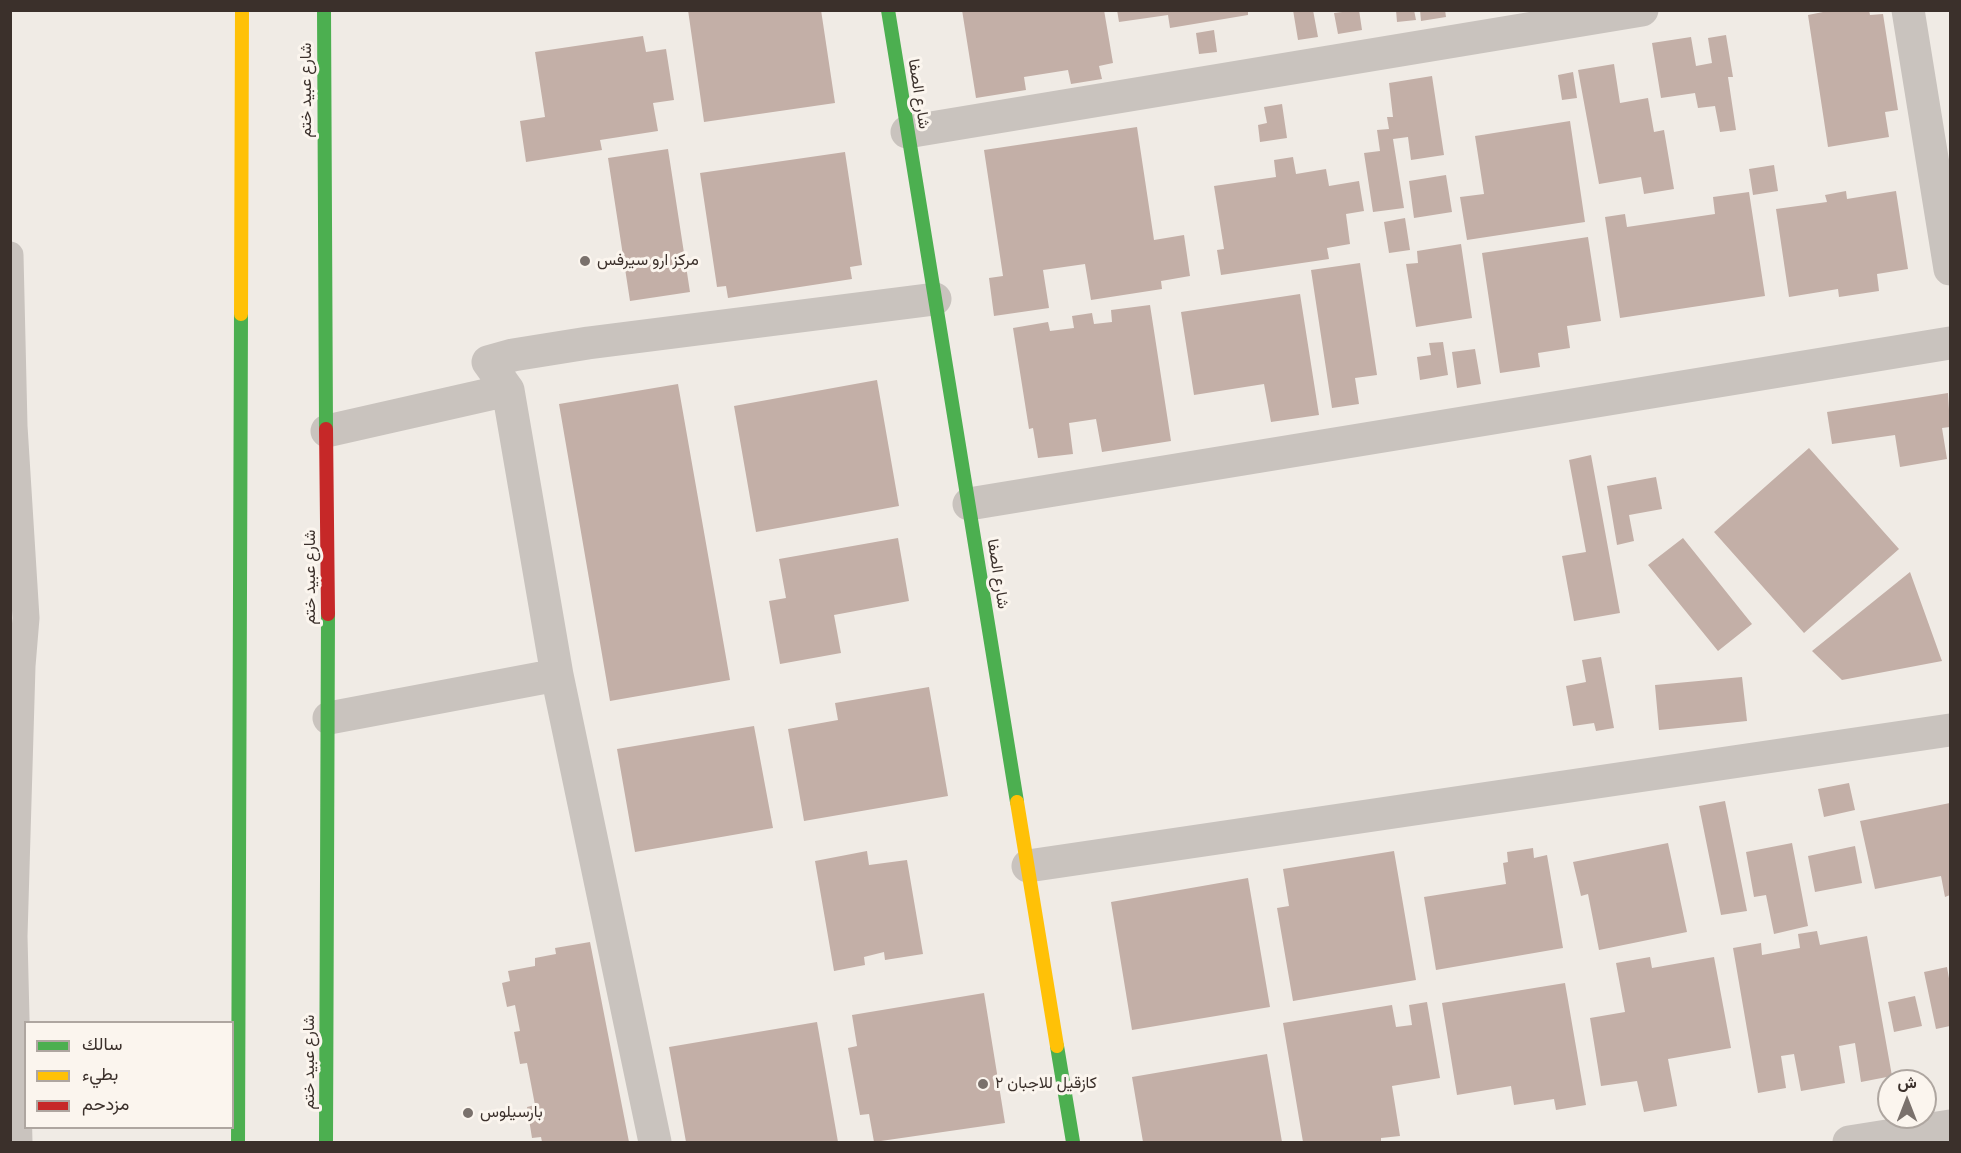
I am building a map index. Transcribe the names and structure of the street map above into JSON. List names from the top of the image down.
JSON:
{
  "streets": {
    "main road": ["شارع عبيد ختم", "شارع الصفا"]
  },
  "places": ["مركز ارو سيرفس", "كازقيل للاجبان ٢", "بارسيلوس"],
  "legend": ["سالك", "بطيء", "مزدحم"],
  "north": "top"
}
